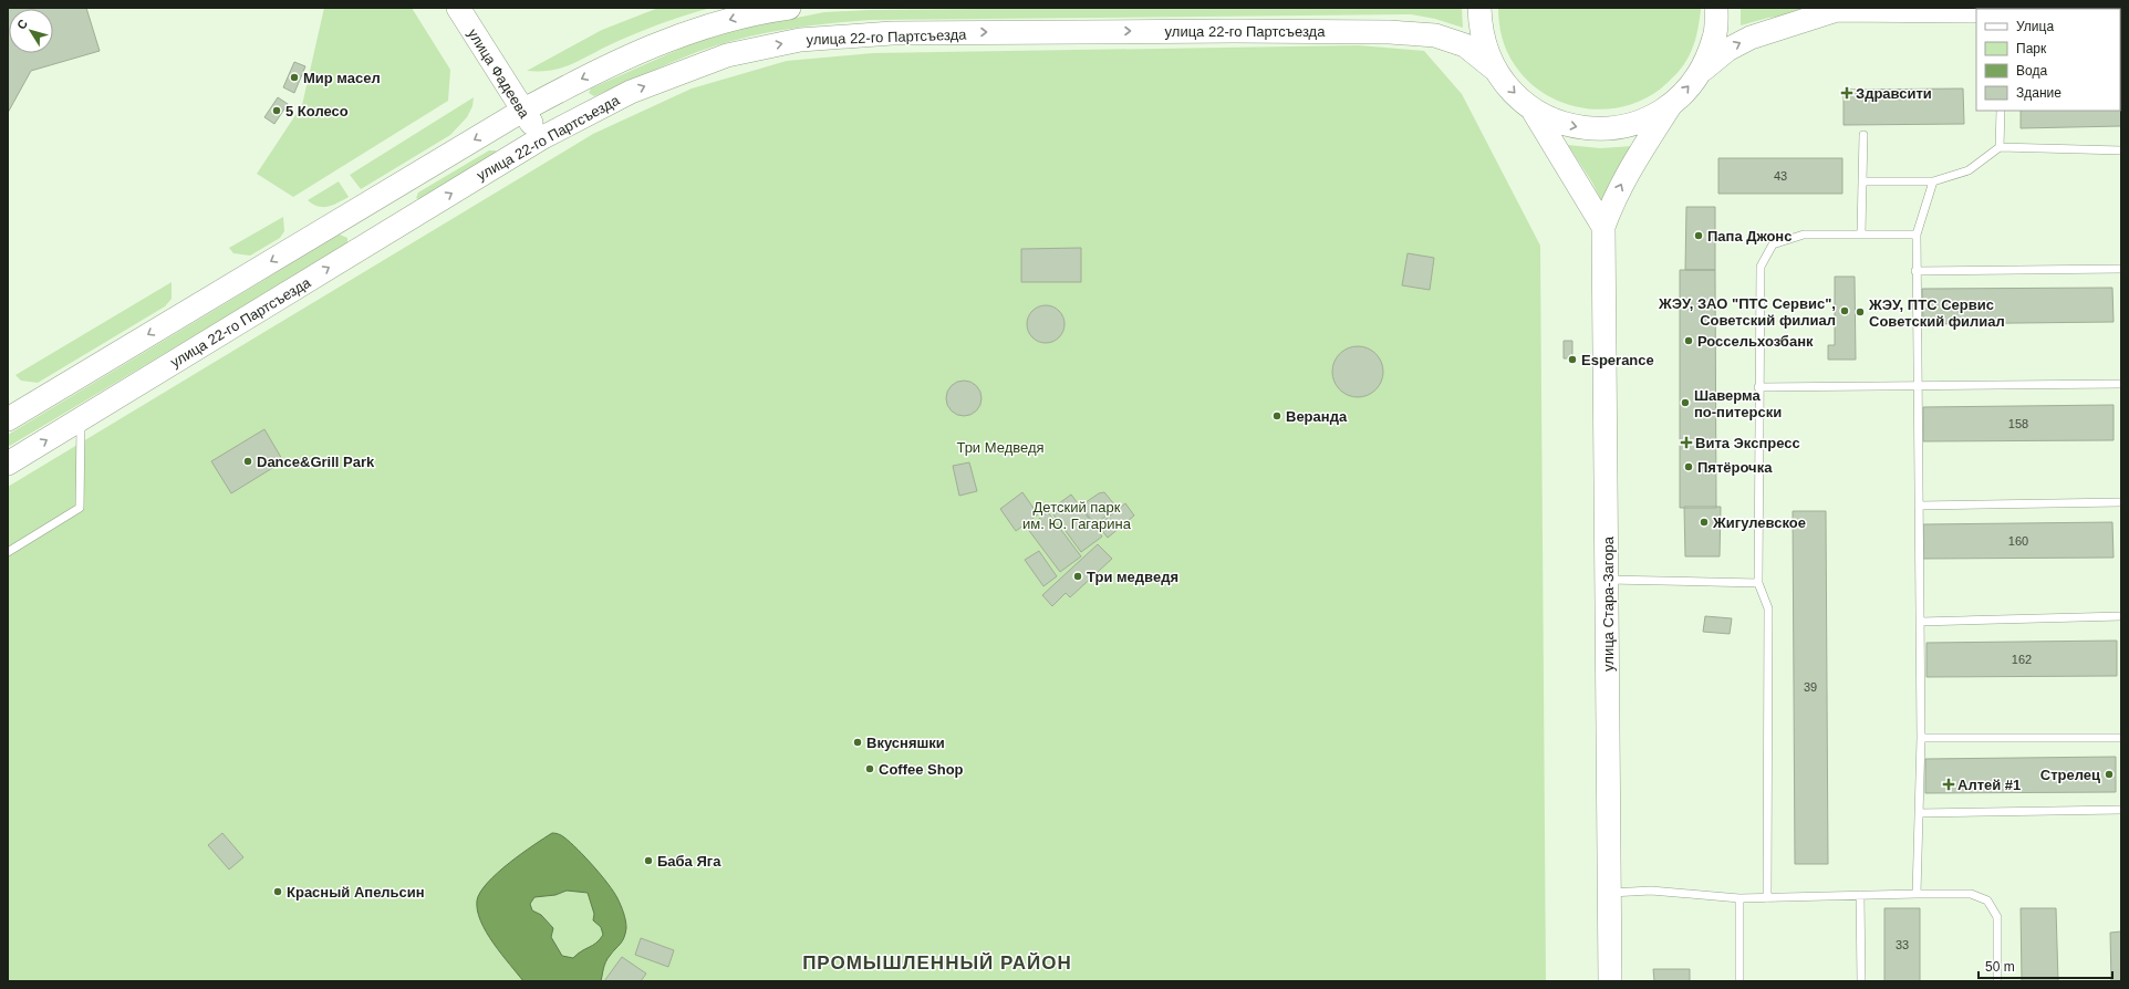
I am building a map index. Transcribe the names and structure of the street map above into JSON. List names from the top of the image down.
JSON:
{
  "streets": {
    "street": ["улица 22-го Партсъезда", "улица Фадеева", "улица Стара-Загора"]
  },
  "crossings": [
    ["улица 22-го Партсъезда", "улица Фадеева"]
  ],
  "districts": ["ПРОМЫШЛЕННЫЙ РАЙОН"],
  "parks": ["Три Медведя", "Детский парк им. Ю. Гагарина"],
  "places": {
    "other": [
      "Мир масел",
      "5 Колесо",
      "Папа Джонс",
      "ЖЭУ, ЗАО \"ПТС Сервис\", Советский филиал",
      "ЖЭУ, ПТС Сервис Советский филиал",
      "Россельхозбанк",
      "Esperance",
      "Шаверма по-питерски",
      "Веранда",
      "Dance&Grill Park",
      "Пятёрочка",
      "Жигулевское",
      "Три медведя",
      "Вкусняшки",
      "Coffee Shop",
      "Стрелец",
      "Баба Яга",
      "Красный Апельсин"
    ],
    "health": ["Здравсити", "Вита Экспресс", "Алтей #1"]
  },
  "house_numbers": [
    "43",
    "158",
    "160",
    "162",
    "39",
    "33"
  ],
  "legend": [
    "Улица",
    "Парк",
    "Вода",
    "Здание"
  ],
  "scale_bar": "50 m",
  "north": "top left"
}
